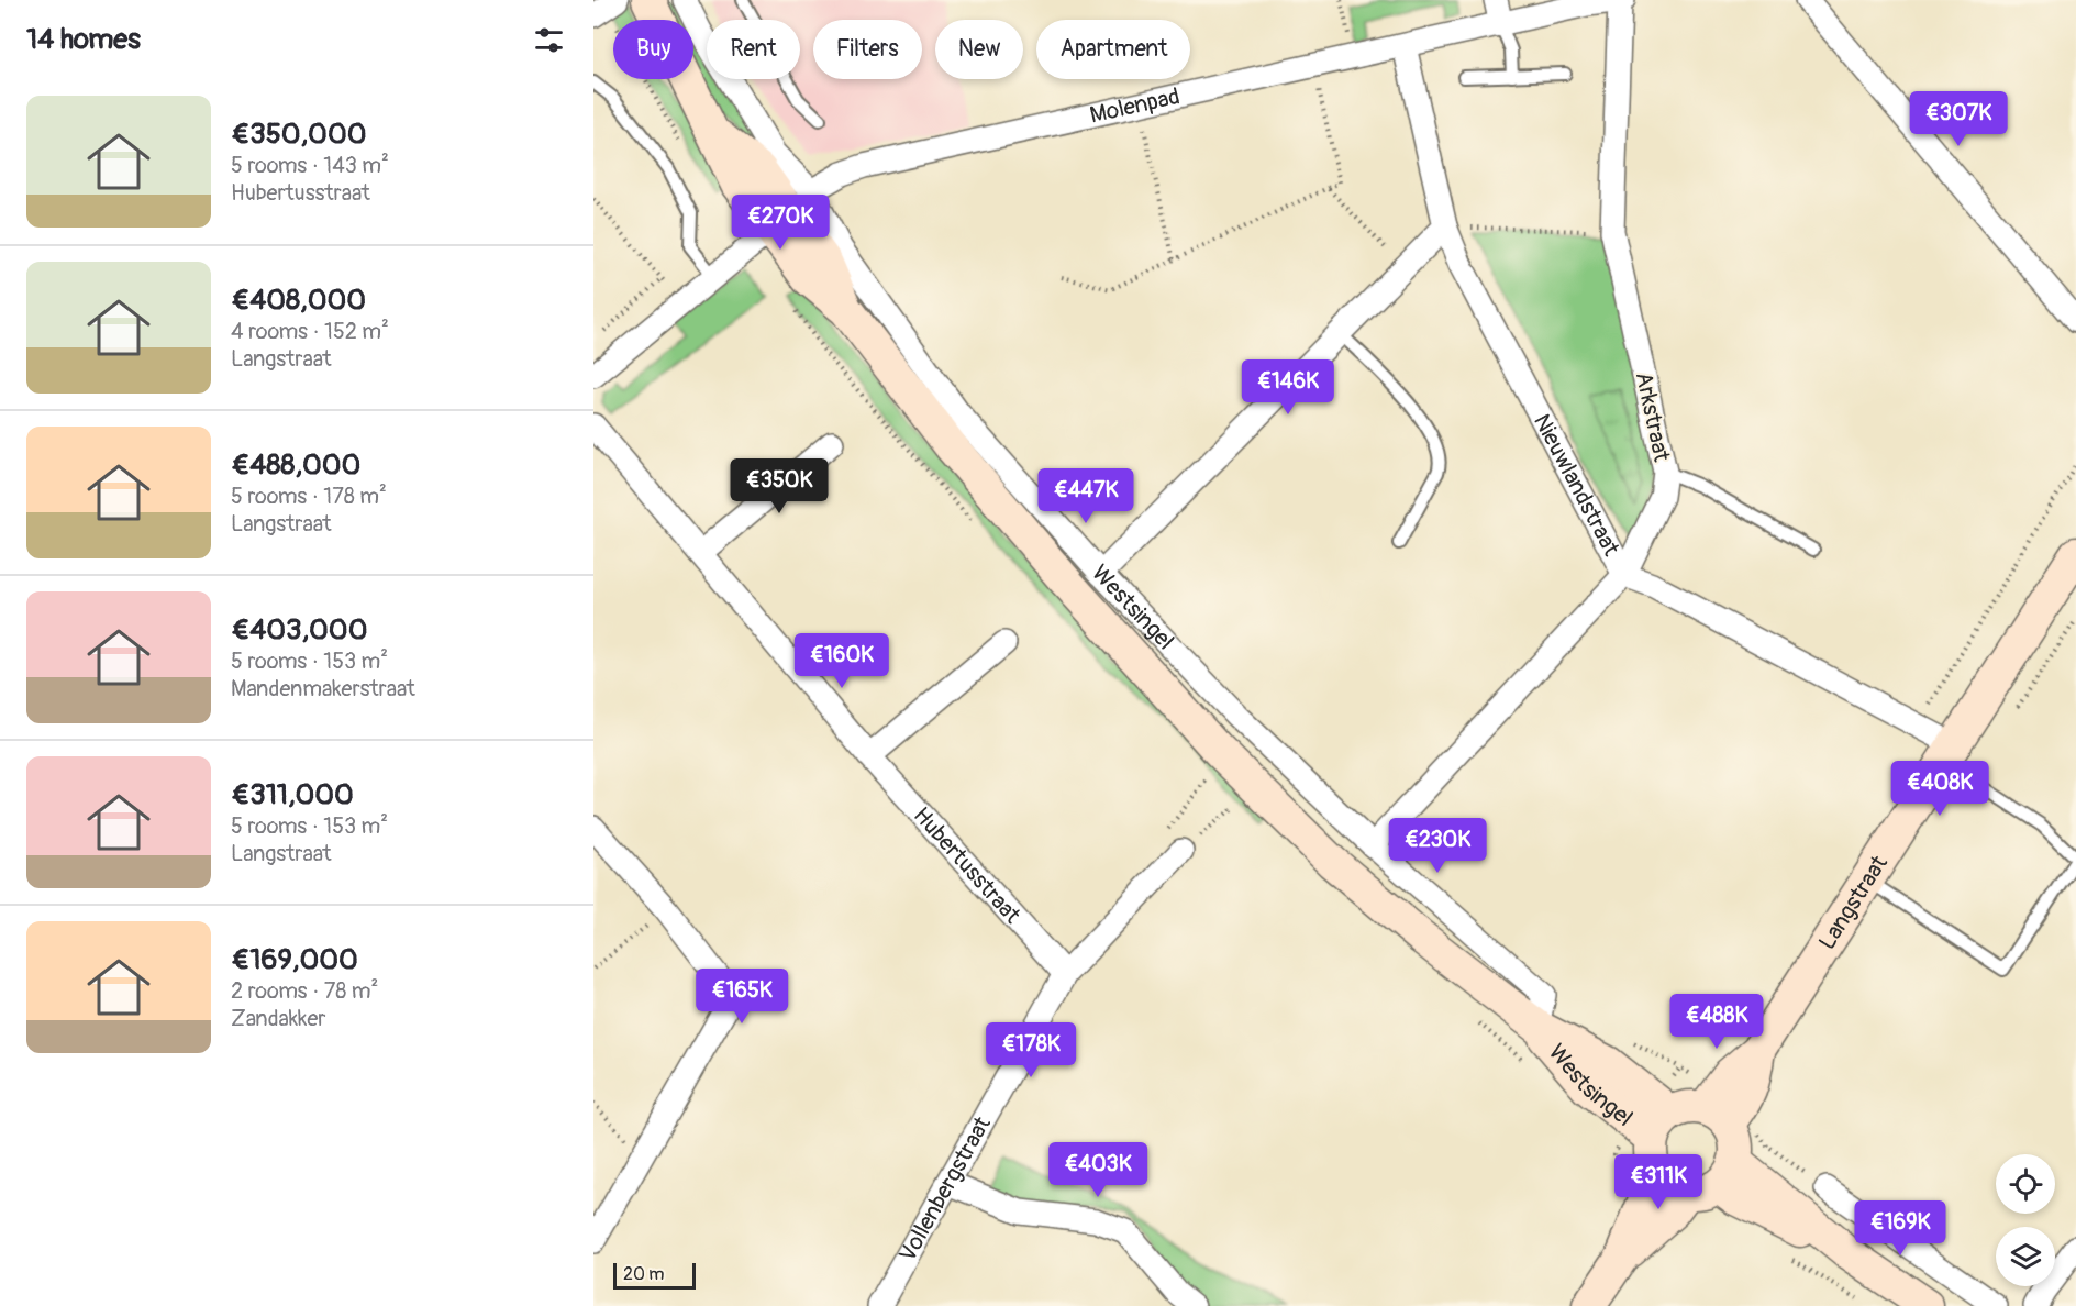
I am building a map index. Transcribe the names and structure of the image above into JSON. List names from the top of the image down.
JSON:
{
  "streets": {
    "main road": ["Westsingel", "Langstraat"],
    "street": [
      "Molenpad",
      "Arkstraat",
      "Nieuwlandstraat",
      "Hubertusstraat",
      "Vollenbergstraat"
    ]
  },
  "crossings": [
    ["Molenpad", "Arkstraat"],
    ["Molenpad", "Nieuwlandstraat"],
    ["Molenpad", "Westsingel"],
    ["Arkstraat", "Nieuwlandstraat"],
    ["Arkstraat", "Westsingel"],
    ["Nieuwlandstraat", "Langstraat"],
    ["Westsingel", "Langstraat"],
    ["Hubertusstraat", "Vollenbergstraat"]
  ],
  "scale_bar": "20 m",
  "page": {
    "heading": "14 homes",
    "chip": [
      "Buy",
      "Rent",
      "Filters",
      "New",
      "Apartment"
    ],
    "list": [
      {
        "name": "€350,000",
        "note": "5 rooms · 143 m² · Hubertusstraat"
      },
      {
        "name": "€408,000",
        "note": "4 rooms · 152 m² · Langstraat"
      },
      {
        "name": "€488,000",
        "note": "5 rooms · 178 m² · Langstraat"
      },
      {
        "name": "€403,000",
        "note": "5 rooms · 153 m² · Mandenmakerstraat"
      },
      {
        "name": "€311,000",
        "note": "5 rooms · 153 m² · Langstraat"
      },
      {
        "name": "€169,000",
        "note": "2 rooms · 78 m² · Zandakker"
      }
    ],
    "price": [
      "€307K",
      "€270K",
      "€146K",
      "€350K",
      "€447K",
      "€160K",
      "€408K",
      "€230K",
      "€165K",
      "€488K",
      "€178K",
      "€403K",
      "€311K",
      "€169K"
    ],
    "scale": "20 m"
  }
}
